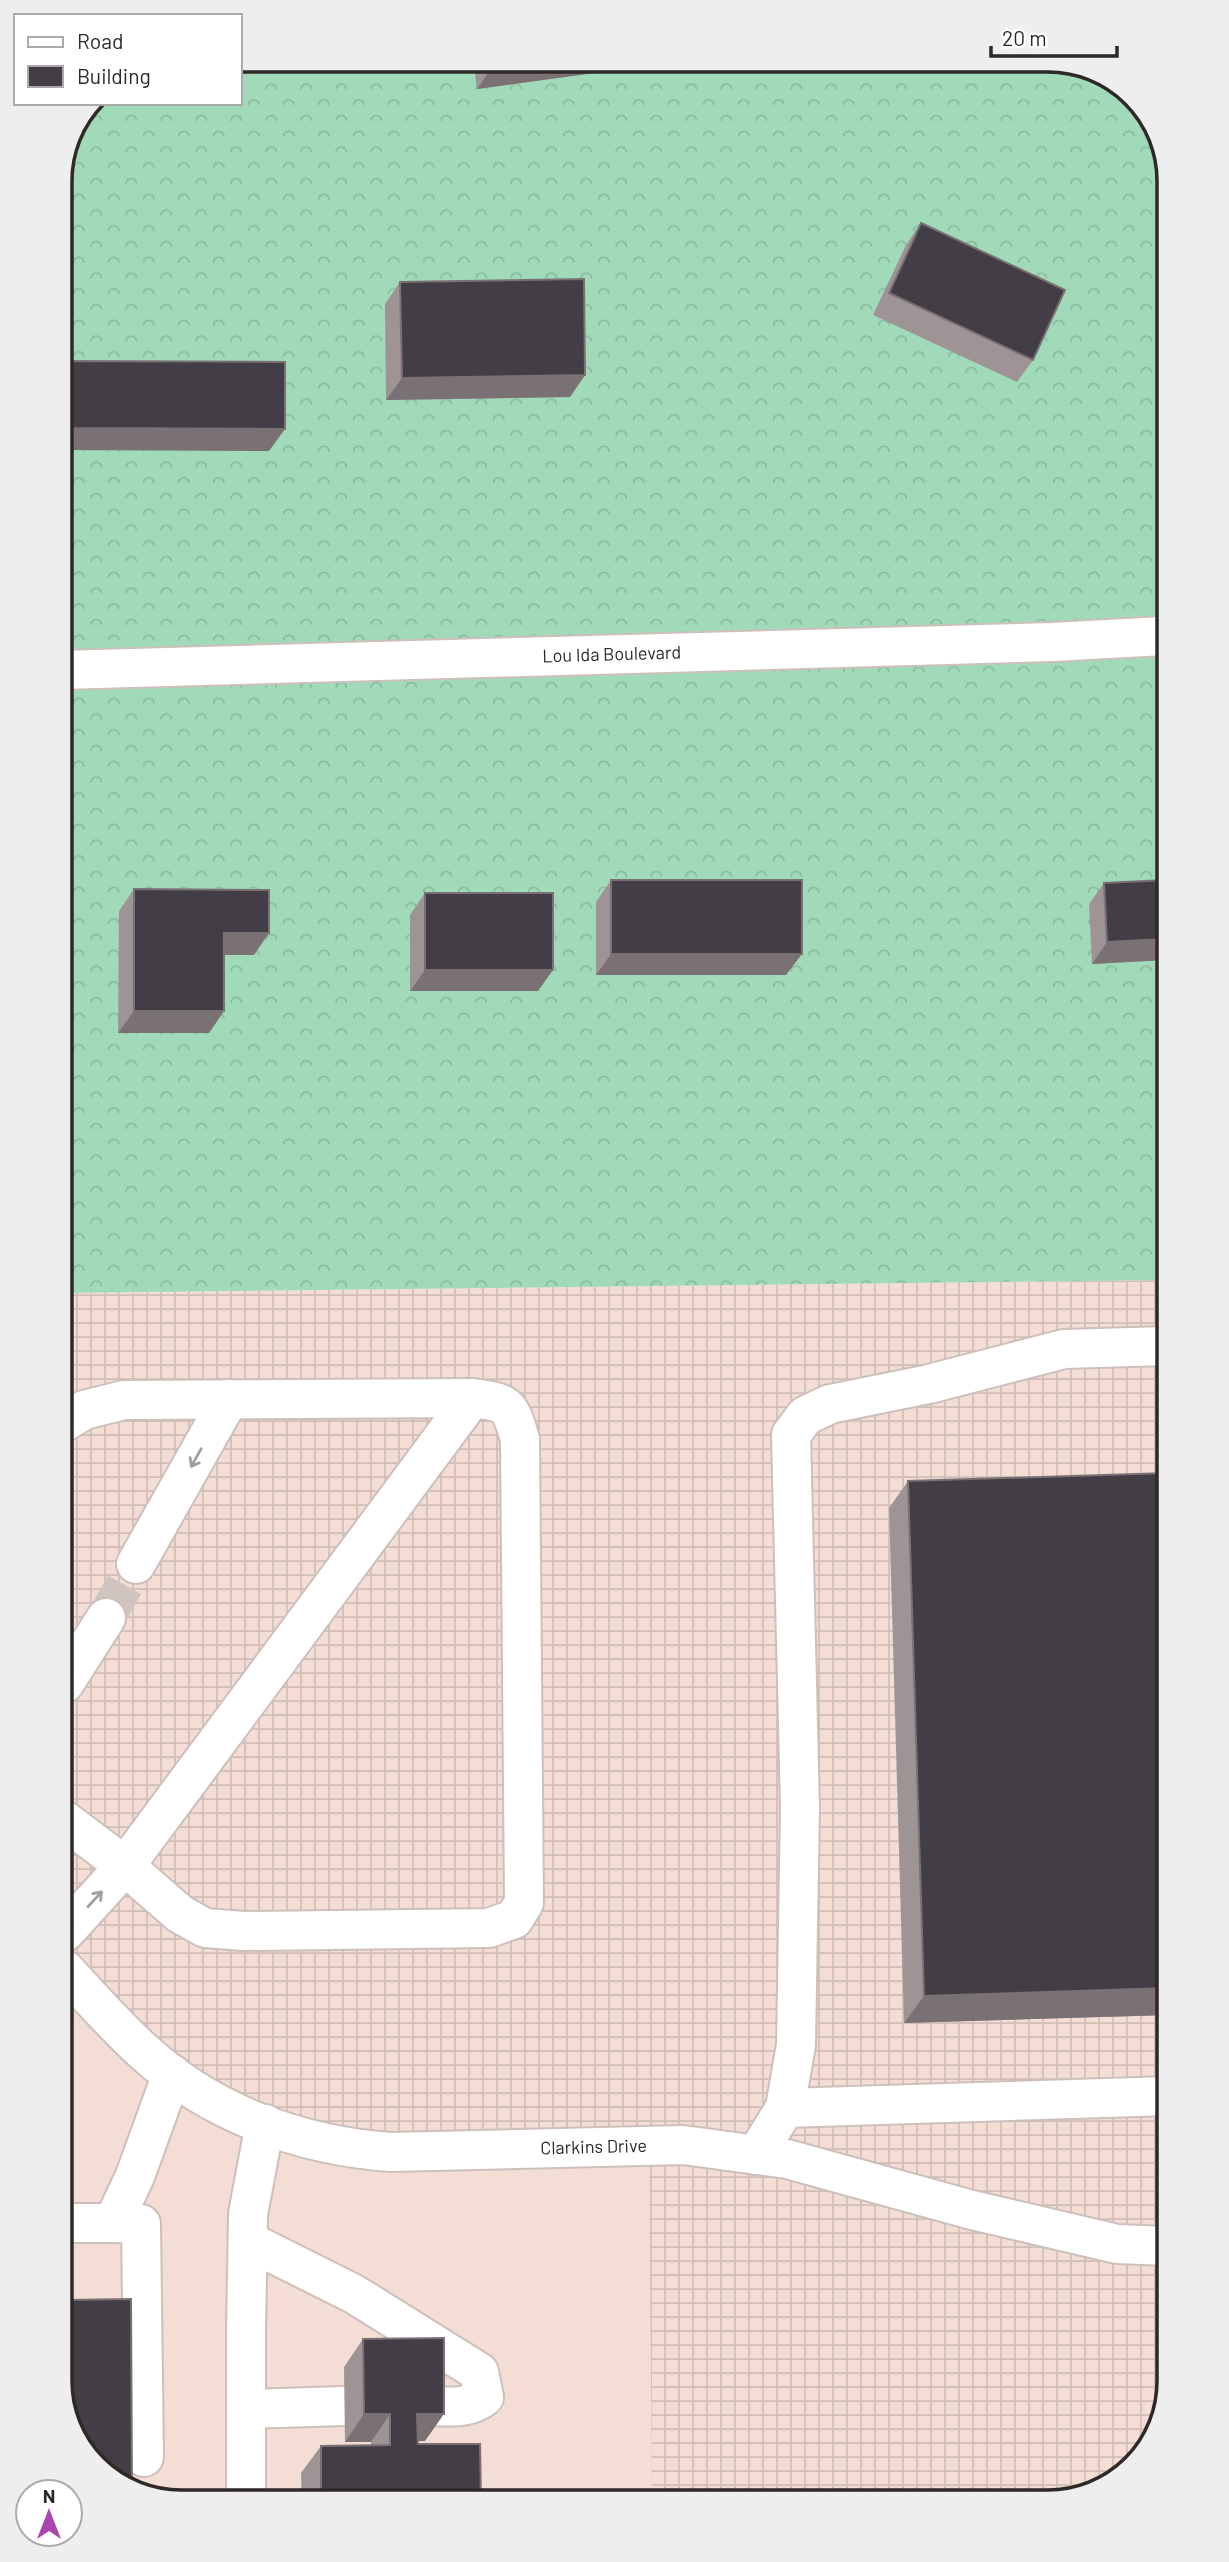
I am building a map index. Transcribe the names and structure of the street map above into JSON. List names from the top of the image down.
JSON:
{
  "streets": {
    "street": ["Lou Ida Boulevard", "Clarkins Drive"]
  },
  "legend": ["Road", "Building"],
  "scale_bar": "20 m",
  "north": "top"
}
